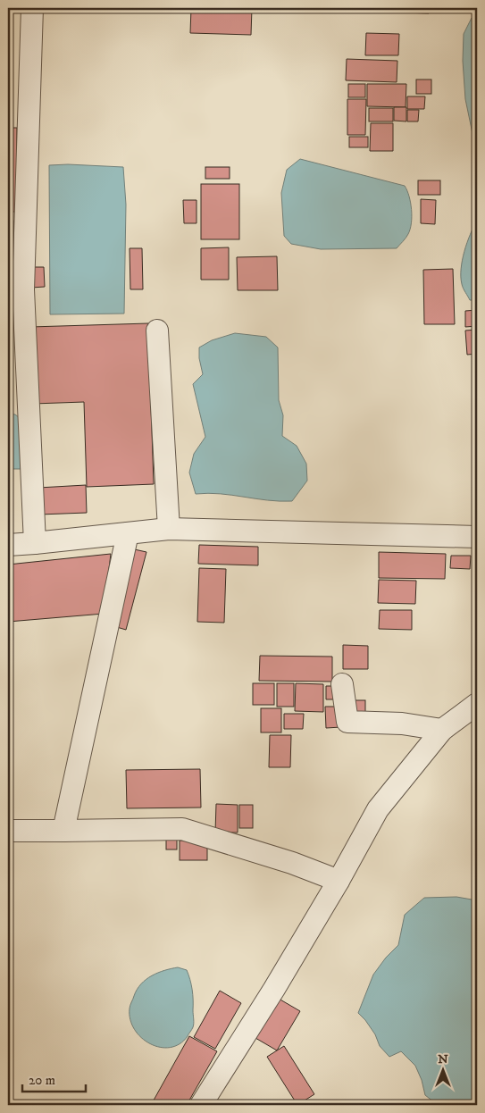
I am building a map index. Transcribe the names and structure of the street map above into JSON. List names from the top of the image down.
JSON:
{
  "scale_bar": "20 m",
  "north": "top"
}
